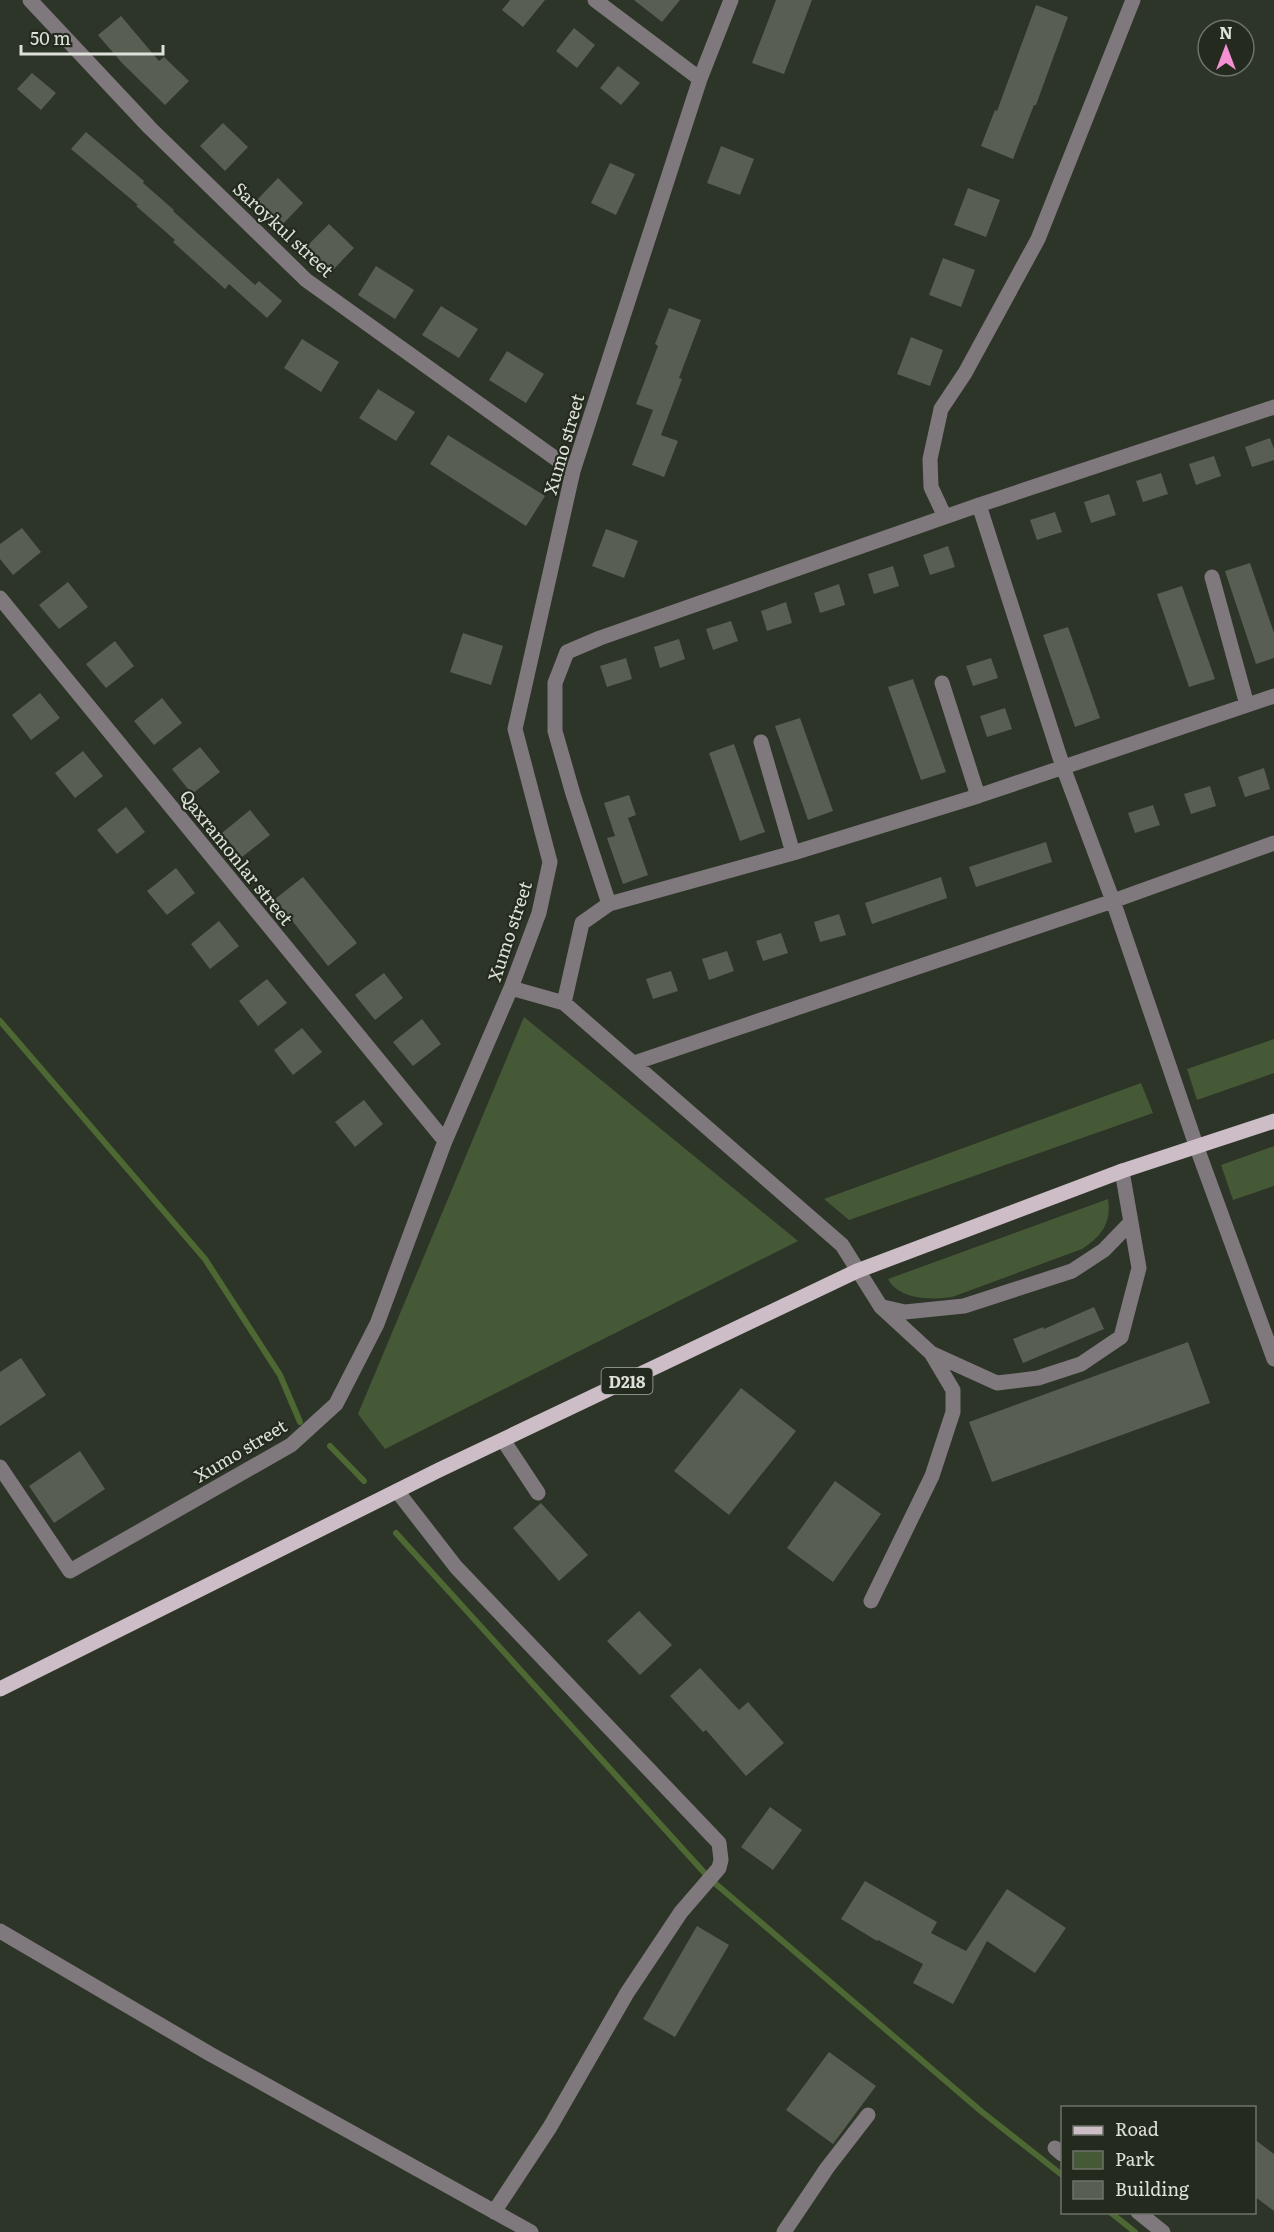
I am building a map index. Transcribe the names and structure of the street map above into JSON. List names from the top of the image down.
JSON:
{
  "streets": {
    "main road": ["D218"],
    "street": ["Saroykul street", "Xumo street", "Qaxramonlar street"]
  },
  "crossings": [
    ["Saroykul street", "Xumo street"],
    ["Xumo street", "Qaxramonlar street"]
  ],
  "legend": ["Road", "Park", "Building"],
  "scale_bar": "50 m",
  "north": "top"
}
